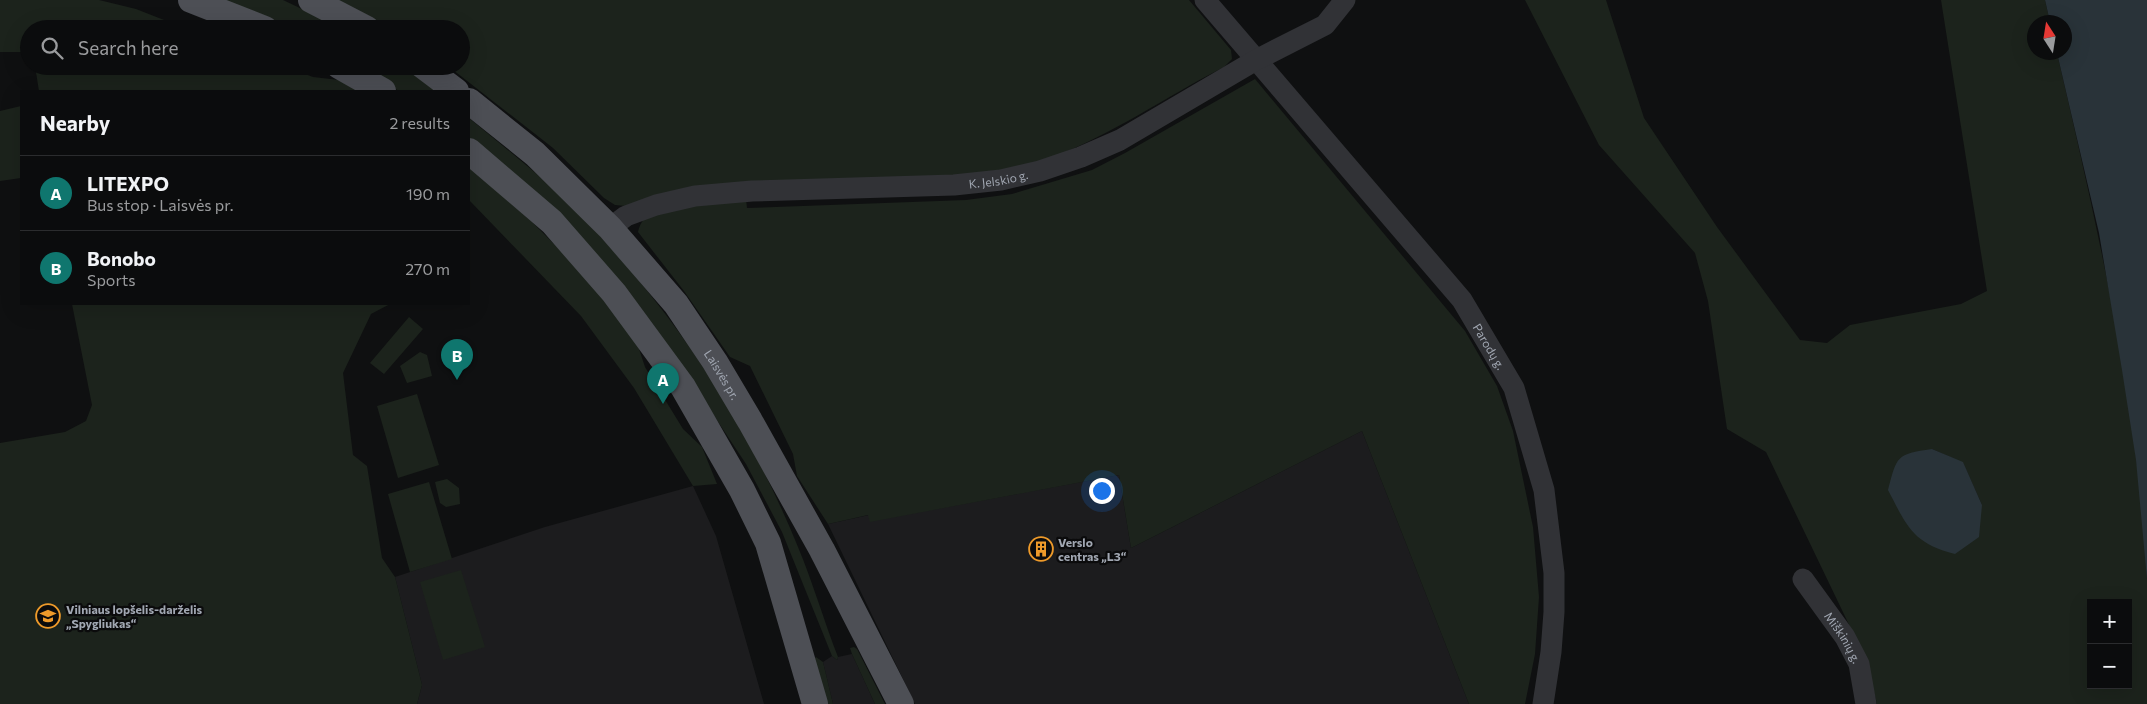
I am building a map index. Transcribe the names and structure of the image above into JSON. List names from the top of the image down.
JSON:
{
  "streets": {
    "main road": ["Laisvės pr."],
    "street": ["K. Jelskio g.", "Parodų g.", "Miškinių g."]
  },
  "crossings": [
    ["K. Jelskio g.", "Parodų g."],
    ["K. Jelskio g.", "Laisvės pr."]
  ],
  "places": {
    "building": ["Verslo centras „L3“"],
    "school or university": ["Vilniaus lopšelis-darželis „Spygliukas“"]
  },
  "north": "top",
  "page": {
    "search": "Search here",
    "heading": ["Nearby", "2 results"],
    "list": [
      {
        "mark": "A",
        "name": "LITEXPO",
        "note": "Bus stop · Laisvės pr.",
        "value": "190 m"
      },
      {
        "mark": "B",
        "name": "Bonobo",
        "note": "Sports",
        "value": "270 m"
      }
    ],
    "pins": ["B", "A"],
    "map_buttons": ["+", "−"]
  }
}
